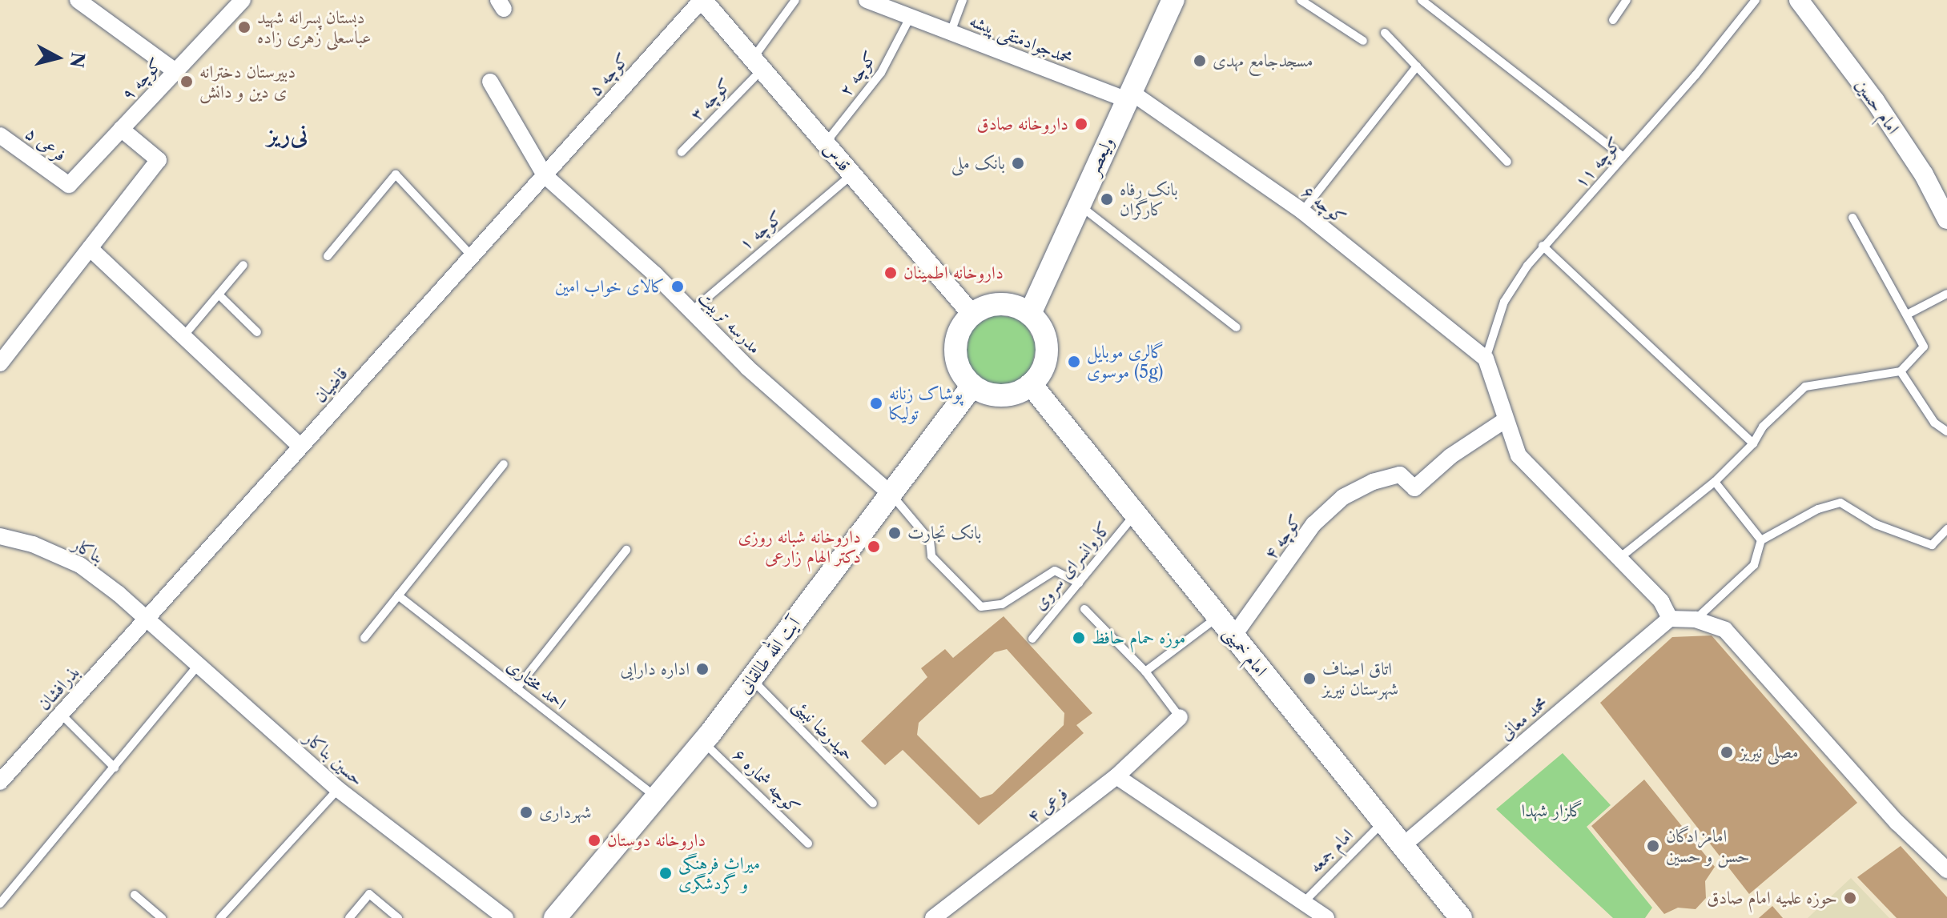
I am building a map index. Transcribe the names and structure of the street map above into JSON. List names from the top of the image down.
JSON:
{
  "streets": {
    "main road": ["ولیعصر", "امام خمینی", "آیت الله طالقانی"],
    "street": [
      "محمدجوادمتقی پیشه",
      "کوچه ۵",
      "کوچه ۹",
      "امام حسین",
      "فرعی ۵",
      "قدس",
      "۶ کوچه",
      "مدرسه تربیت",
      "قاضیان",
      "کوچه ۴",
      "بناکار",
      "بذرافشان",
      "محمد معانی",
      "حسین بناکار",
      "فرعی ۴"
    ],
    "lane": [
      "کوچه ۲",
      "کوچه ۳",
      "کوچه ۱۱",
      "کوچه ۱",
      "کاروانسرای سروی",
      "احمد مختاری",
      "حمیدرضا نبیئی",
      "کوچه شماره ۶",
      "امام جمعه"
    ]
  },
  "crossings": [
    ["محمدجوادمتقی پیشه", "کوچه ۲"],
    ["محمدجوادمتقی پیشه", "ولیعصر"],
    ["محمدجوادمتقی پیشه", "۶ کوچه"],
    ["کوچه ۲", "قدس"],
    ["کوچه ۵", "قدس"],
    ["کوچه ۵", "مدرسه تربیت"],
    ["کوچه ۵", "قاضیان"],
    ["کوچه ۹", "فرعی ۵"],
    ["کوچه ۳", "قدس"],
    ["ولیعصر", "قدس"],
    ["ولیعصر", "۶ کوچه"],
    ["ولیعصر", "امام خمینی"],
    ["ولیعصر", "آیت الله طالقانی"],
    ["قدس", "کوچه ۱"],
    ["قدس", "امام خمینی"],
    ["قدس", "آیت الله طالقانی"],
    ["کوچه ۱۱", "۶ کوچه"],
    ["کوچه ۱", "مدرسه تربیت"],
    ["مدرسه تربیت", "قاضیان"],
    ["مدرسه تربیت", "آیت الله طالقانی"],
    ["قاضیان", "بناکار"],
    ["قاضیان", "بذرافشان"],
    ["قاضیان", "حسین بناکار"],
    ["کوچه ۴", "امام خمینی"],
    ["بناکار", "بذرافشان"],
    ["بناکار", "حسین بناکار"],
    ["کاروانسرای سروی", "امام خمینی"],
    ["امام خمینی", "آیت الله طالقانی"],
    ["امام خمینی", "محمد معانی"],
    ["امام خمینی", "امام جمعه"],
    ["آیت الله طالقانی", "احمد مختاری"],
    ["آیت الله طالقانی", "حمیدرضا نبیئی"],
    ["آیت الله طالقانی", "کوچه شماره ۶"],
    ["بذرافشان", "حسین بناکار"]
  ],
  "districts": ["نی‌ریز"],
  "parks": ["گلزار شهدا"],
  "places": [
    "دبستان پسرانه شهید عباسعلی زهری زاده",
    "مسجدجامع مهدی",
    "دبیرستان دخترانه ی دین و دانش",
    "داروخانه صادق",
    "بانک ملی",
    "بانک رفاه کارگران",
    "داروخانه اطمینان",
    "کالای خواب امین",
    "گالری موبایل موسوی (5g)",
    "پوشاک زنانه تولیکا",
    "بانک تجارت",
    "داروخانه شبانه روزی دکتر الهام زارعی",
    "موزه حمام حافظ",
    "اداره دارایی",
    "اتاق اصناف شهرستان نیریز",
    "مصلی نیریز",
    "شهرداری",
    "داروخانه دوستان",
    "امامزادگان حسن و حسین",
    "میراث فرهنگی و گردشگری",
    "حوزه علمیه امام صادق"
  ],
  "north": "right"
}
